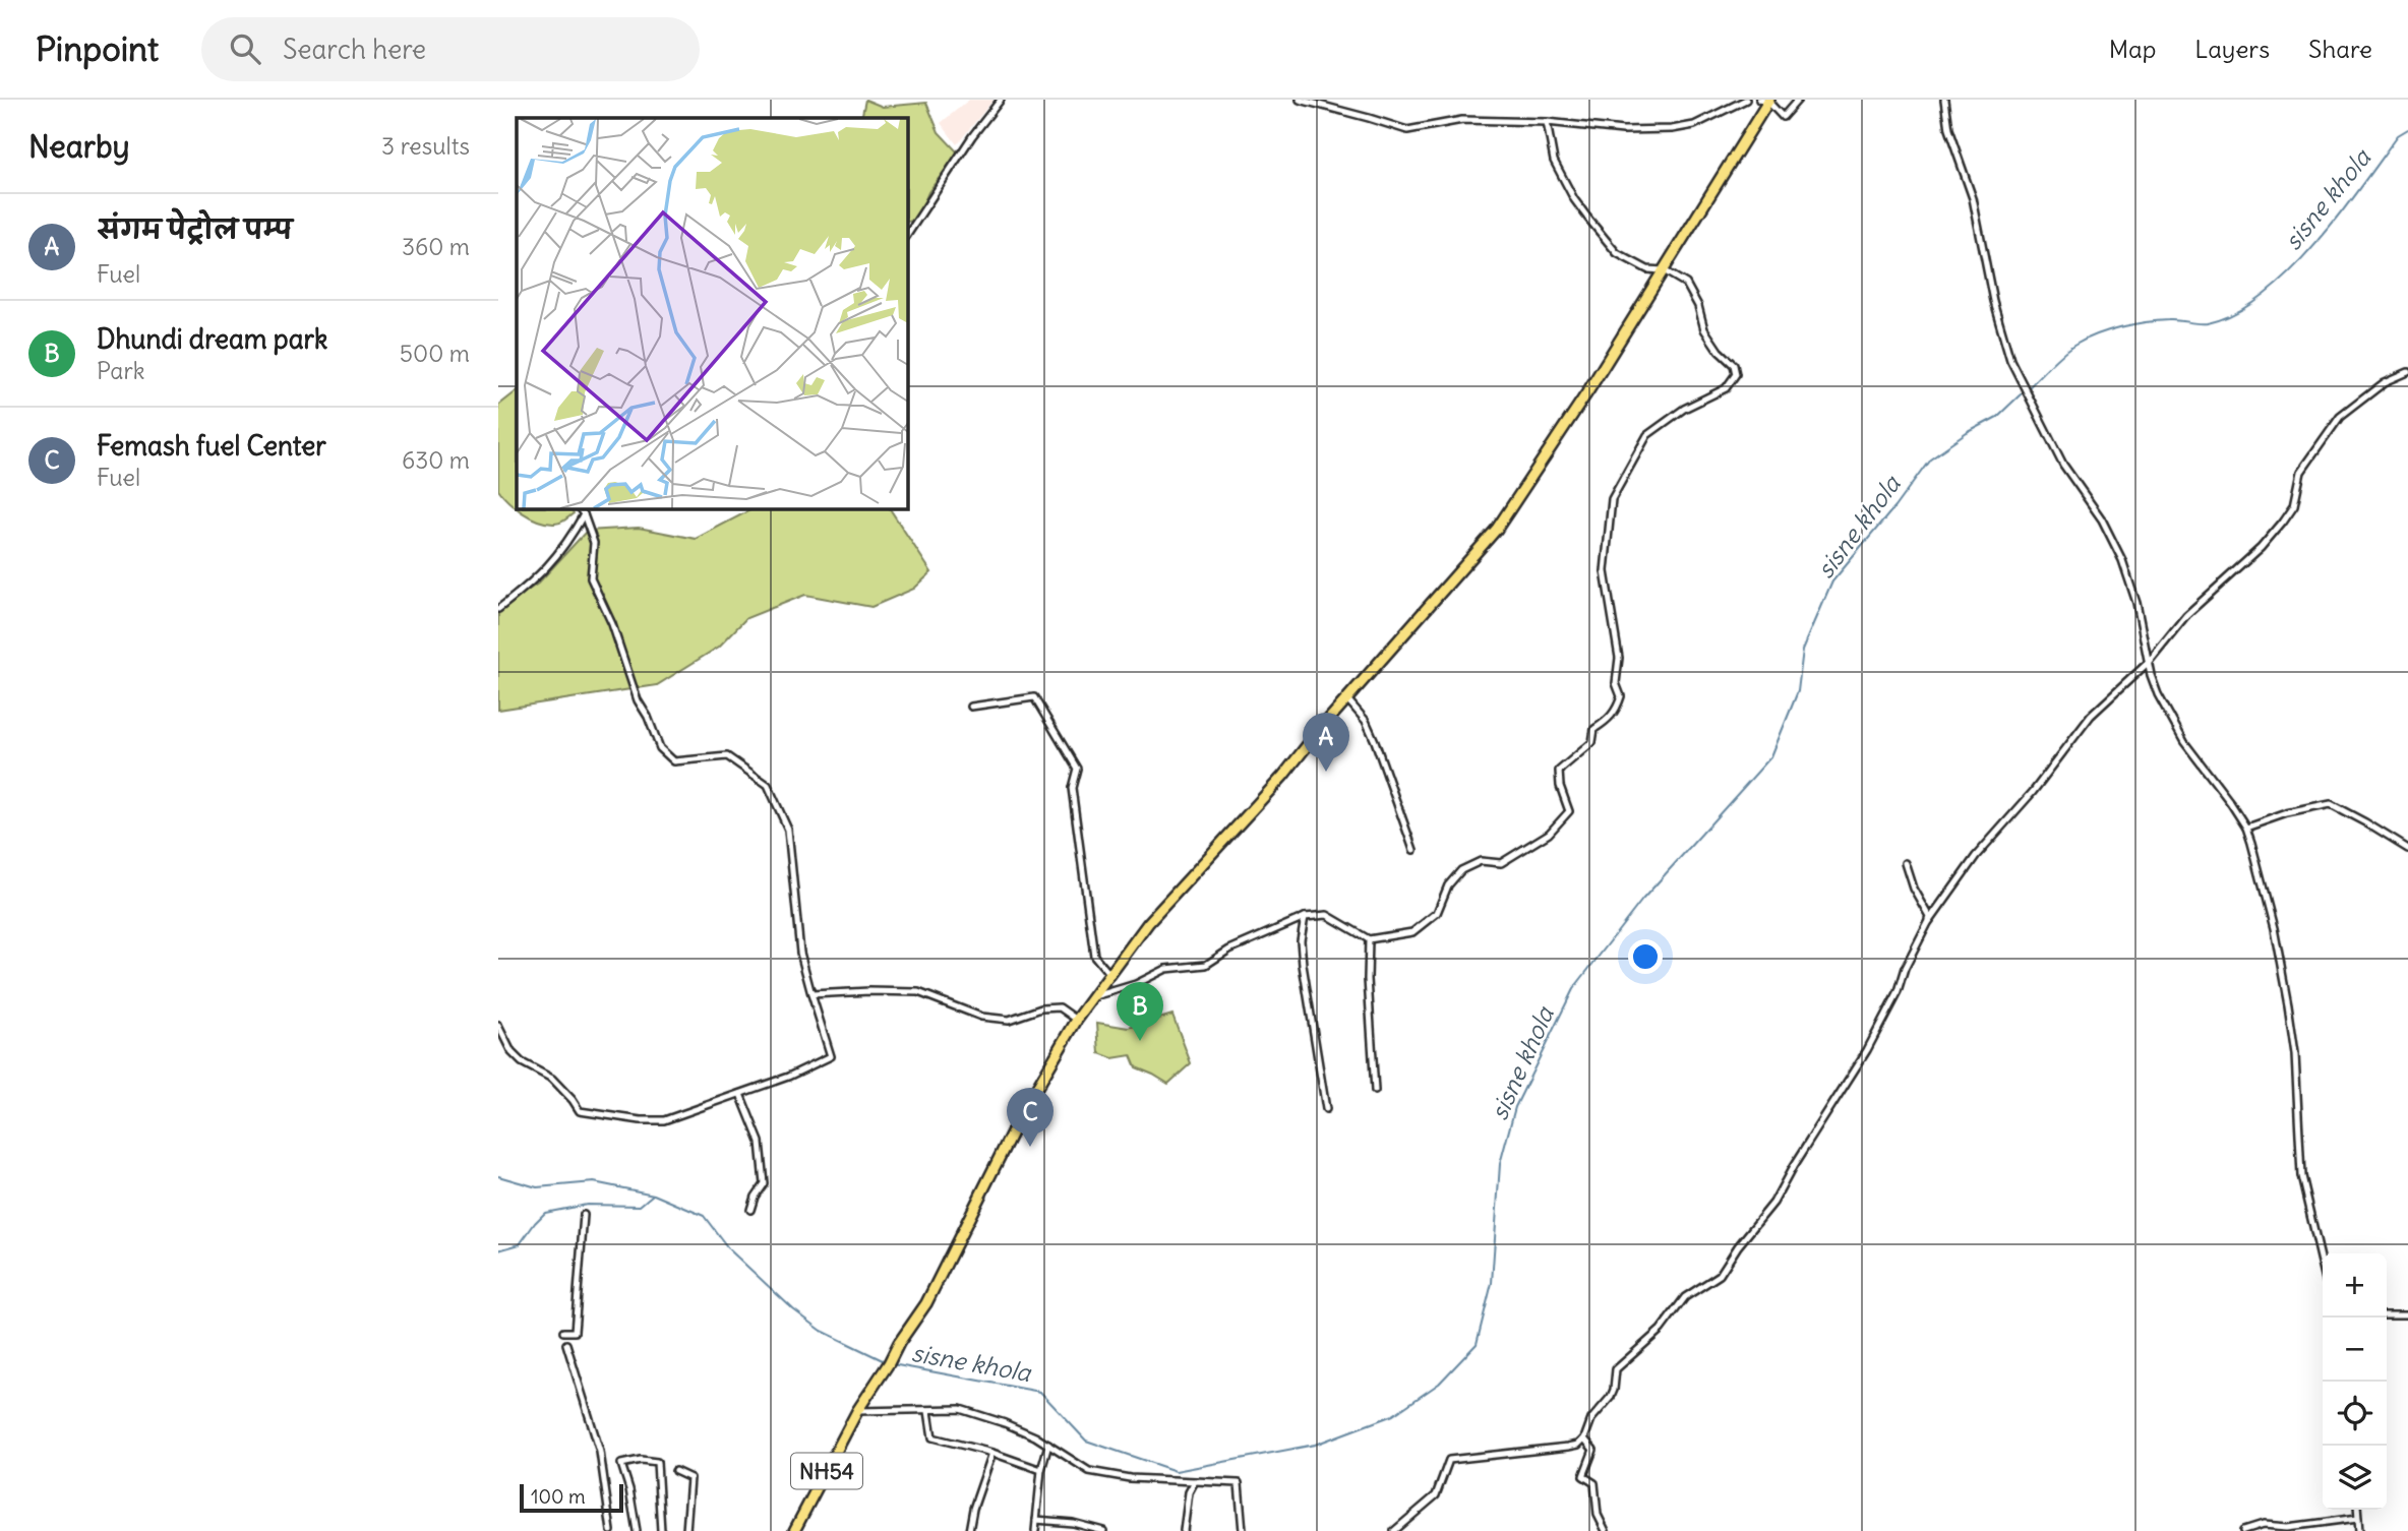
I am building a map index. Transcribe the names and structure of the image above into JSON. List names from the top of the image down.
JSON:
{
  "streets": {
    "main road": ["NH54"]
  },
  "water": ["sisne khola"],
  "scale_bar": "100 m",
  "page": {
    "header": "Pinpoint",
    "search": "Search here",
    "nav": ["Map", "Layers", "Share"],
    "heading": ["Nearby", "3 results"],
    "list": [
      {
        "mark": "A",
        "name": "संगम पेट्रोल पम्प",
        "note": "Fuel",
        "value": "360 m"
      },
      {
        "mark": "B",
        "name": "Dhundi dream park",
        "note": "Park",
        "value": "500 m"
      },
      {
        "mark": "C",
        "name": "Femash fuel Center",
        "note": "Fuel",
        "value": "630 m"
      }
    ],
    "pins": ["A", "B", "C"],
    "map_buttons": ["+", "−"],
    "scale": "100 m"
  }
}
